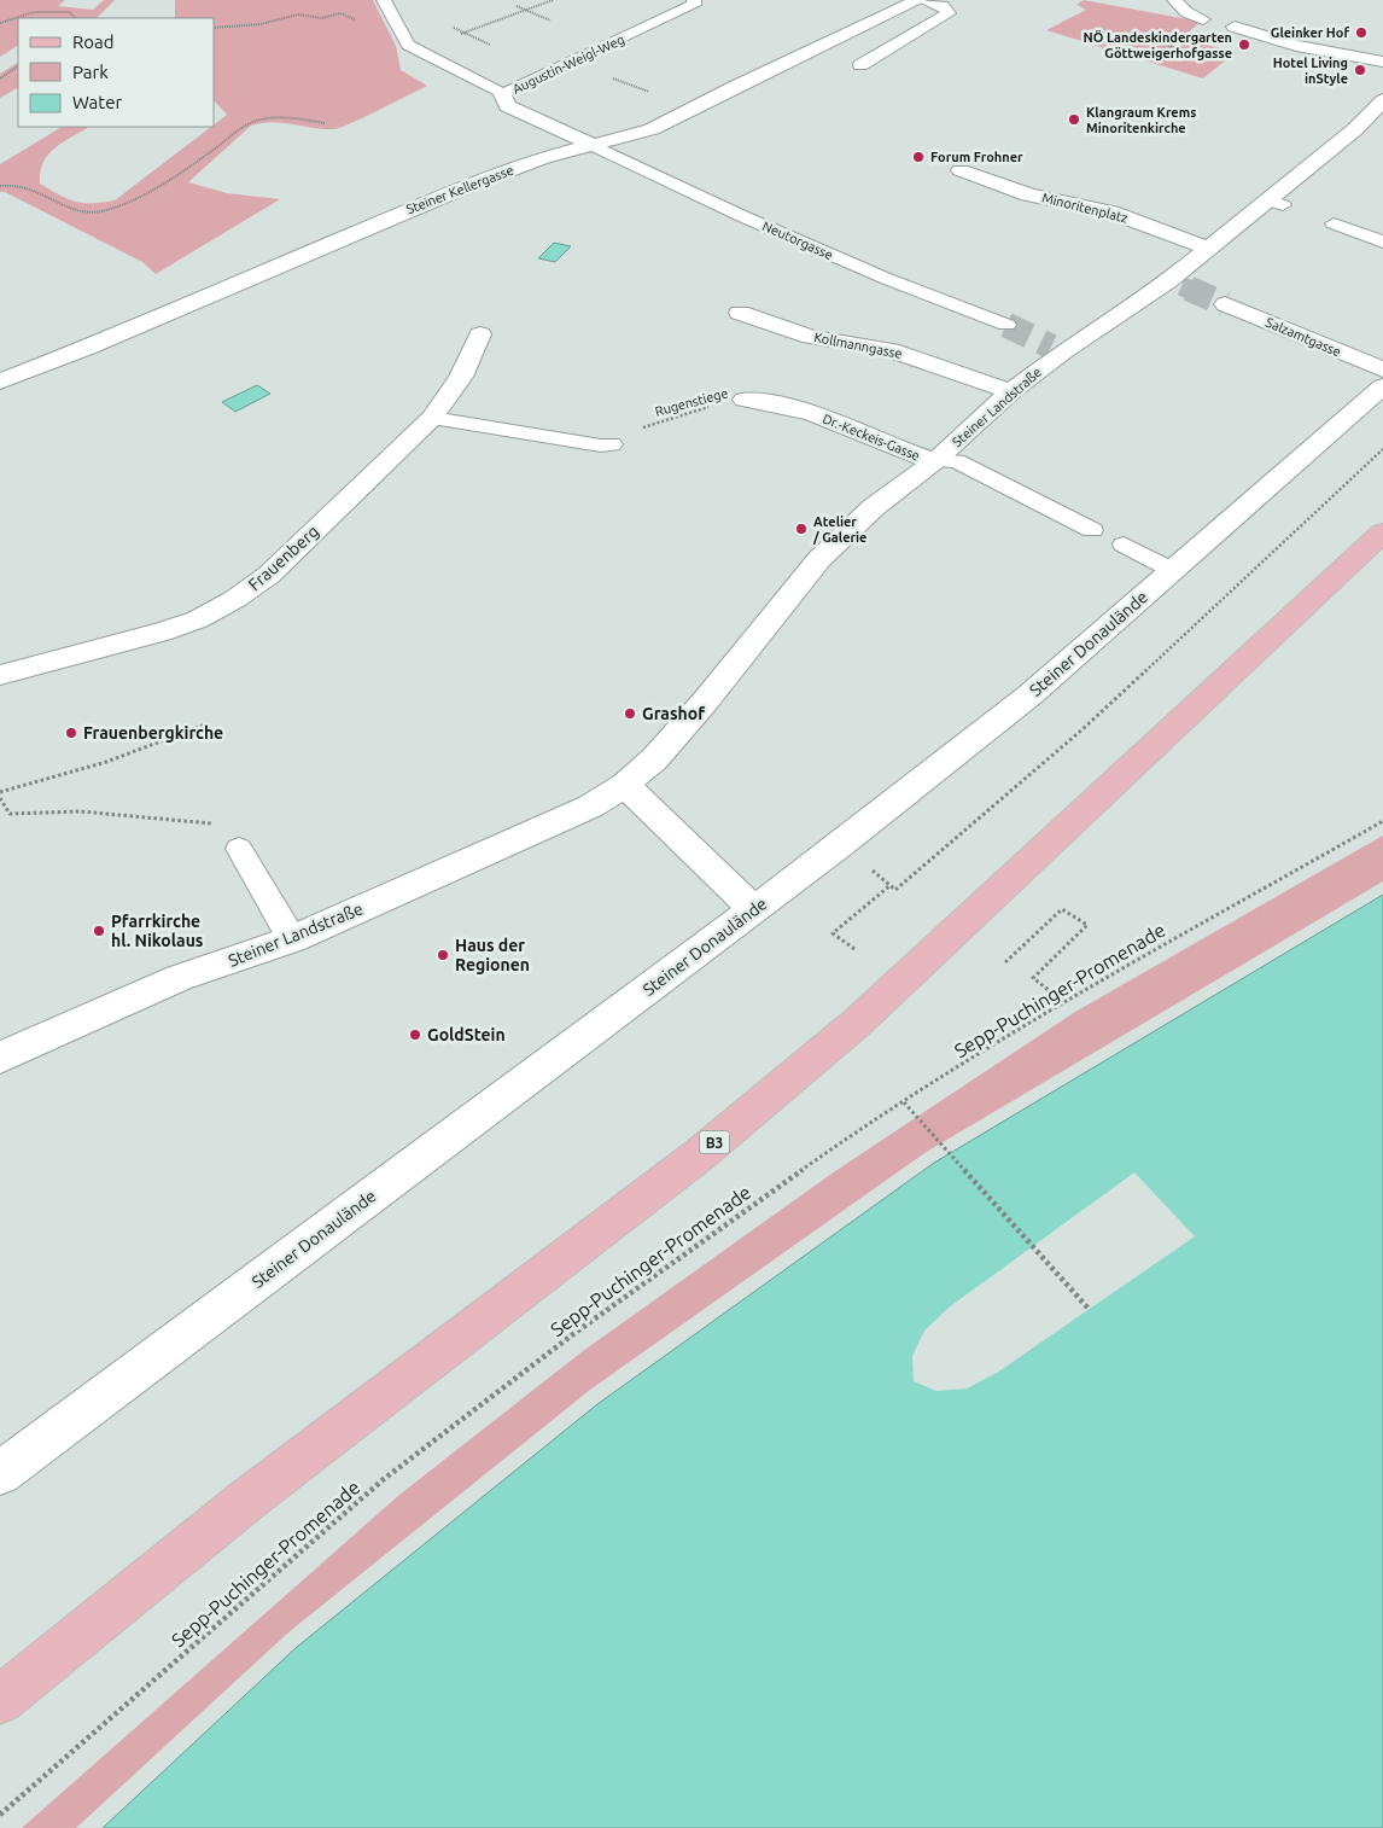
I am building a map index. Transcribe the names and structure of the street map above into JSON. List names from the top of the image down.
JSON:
{
  "streets": {
    "main road": ["B3"],
    "street": [
      "Augustin-Weigl-Weg",
      "Steiner Kellergasse",
      "Minoritenplatz",
      "Salzamtgasse",
      "Kollmanngasse",
      "Steiner Landstraße",
      "Dr.-Keckeis-Gasse",
      "Frauenberg",
      "Steiner Donaulände"
    ],
    "lane": ["Neutorgasse"],
    "path": ["Rugenstiege", "Sepp-Puchinger-Promenade"]
  },
  "crossings": [
    ["Augustin-Weigl-Weg", "Steiner Kellergasse"],
    ["Augustin-Weigl-Weg", "Neutorgasse"],
    ["Steiner Kellergasse", "Neutorgasse"],
    ["Minoritenplatz", "Steiner Landstraße"],
    ["Kollmanngasse", "Steiner Landstraße"],
    ["Rugenstiege", "Dr.-Keckeis-Gasse"],
    ["Steiner Landstraße", "Dr.-Keckeis-Gasse"]
  ],
  "places": [
    "Gleinker Hof",
    "NÖ Landeskindergarten Göttweigerhofgasse",
    "Hotel Living inStyle",
    "Klangraum Krems Minoritenkirche",
    "Forum Frohner",
    "Atelier / Galerie",
    "Grashof",
    "Frauenbergkirche",
    "Pfarrkirche hl. Nikolaus",
    "Haus der Regionen",
    "GoldStein"
  ],
  "legend": ["Road", "Park", "Water"]
}
